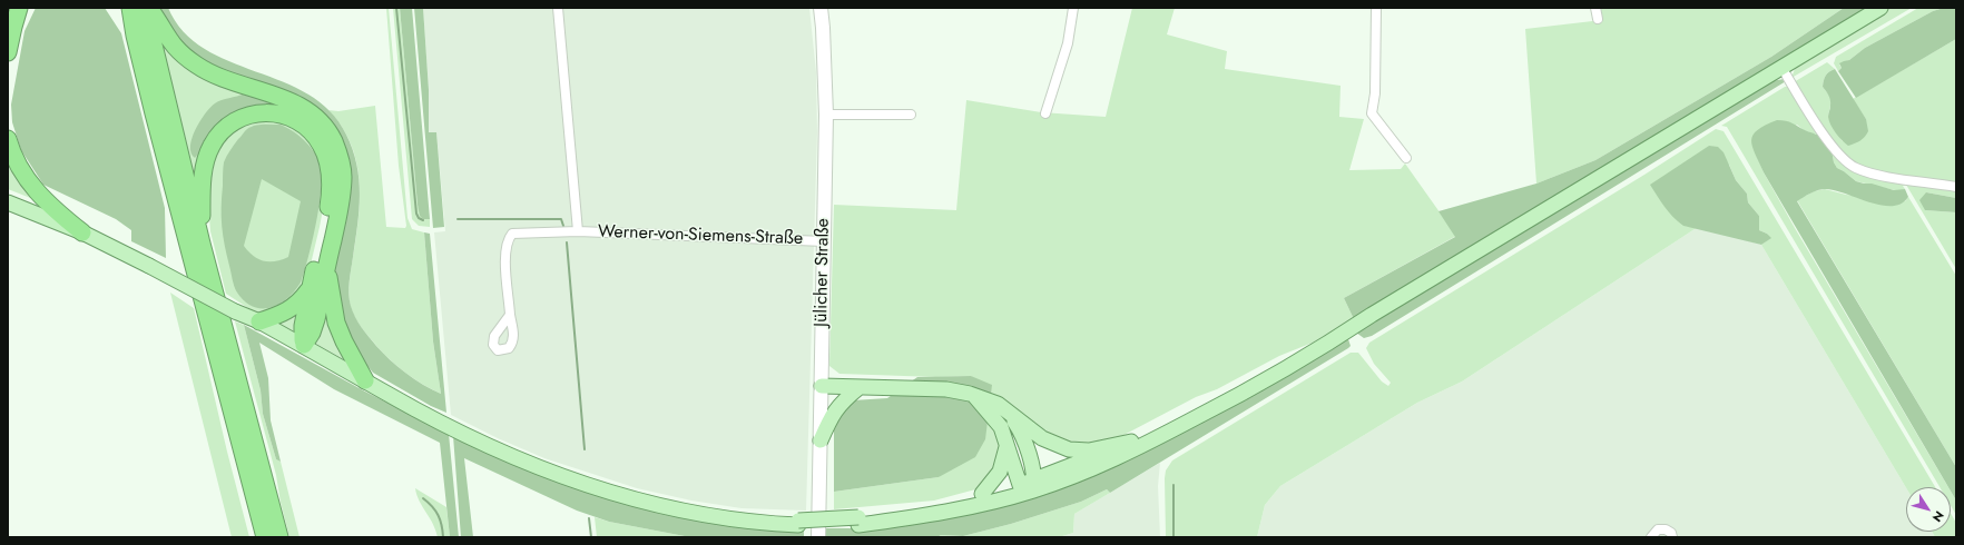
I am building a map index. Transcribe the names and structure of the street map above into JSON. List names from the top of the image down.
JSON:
{
  "streets": {
    "main road": ["Jülicher Straße"],
    "street": ["Werner-von-Siemens-Straße"]
  },
  "crossings": [
    ["Werner-von-Siemens-Straße", "Jülicher Straße"]
  ],
  "north": "bottom right"
}
